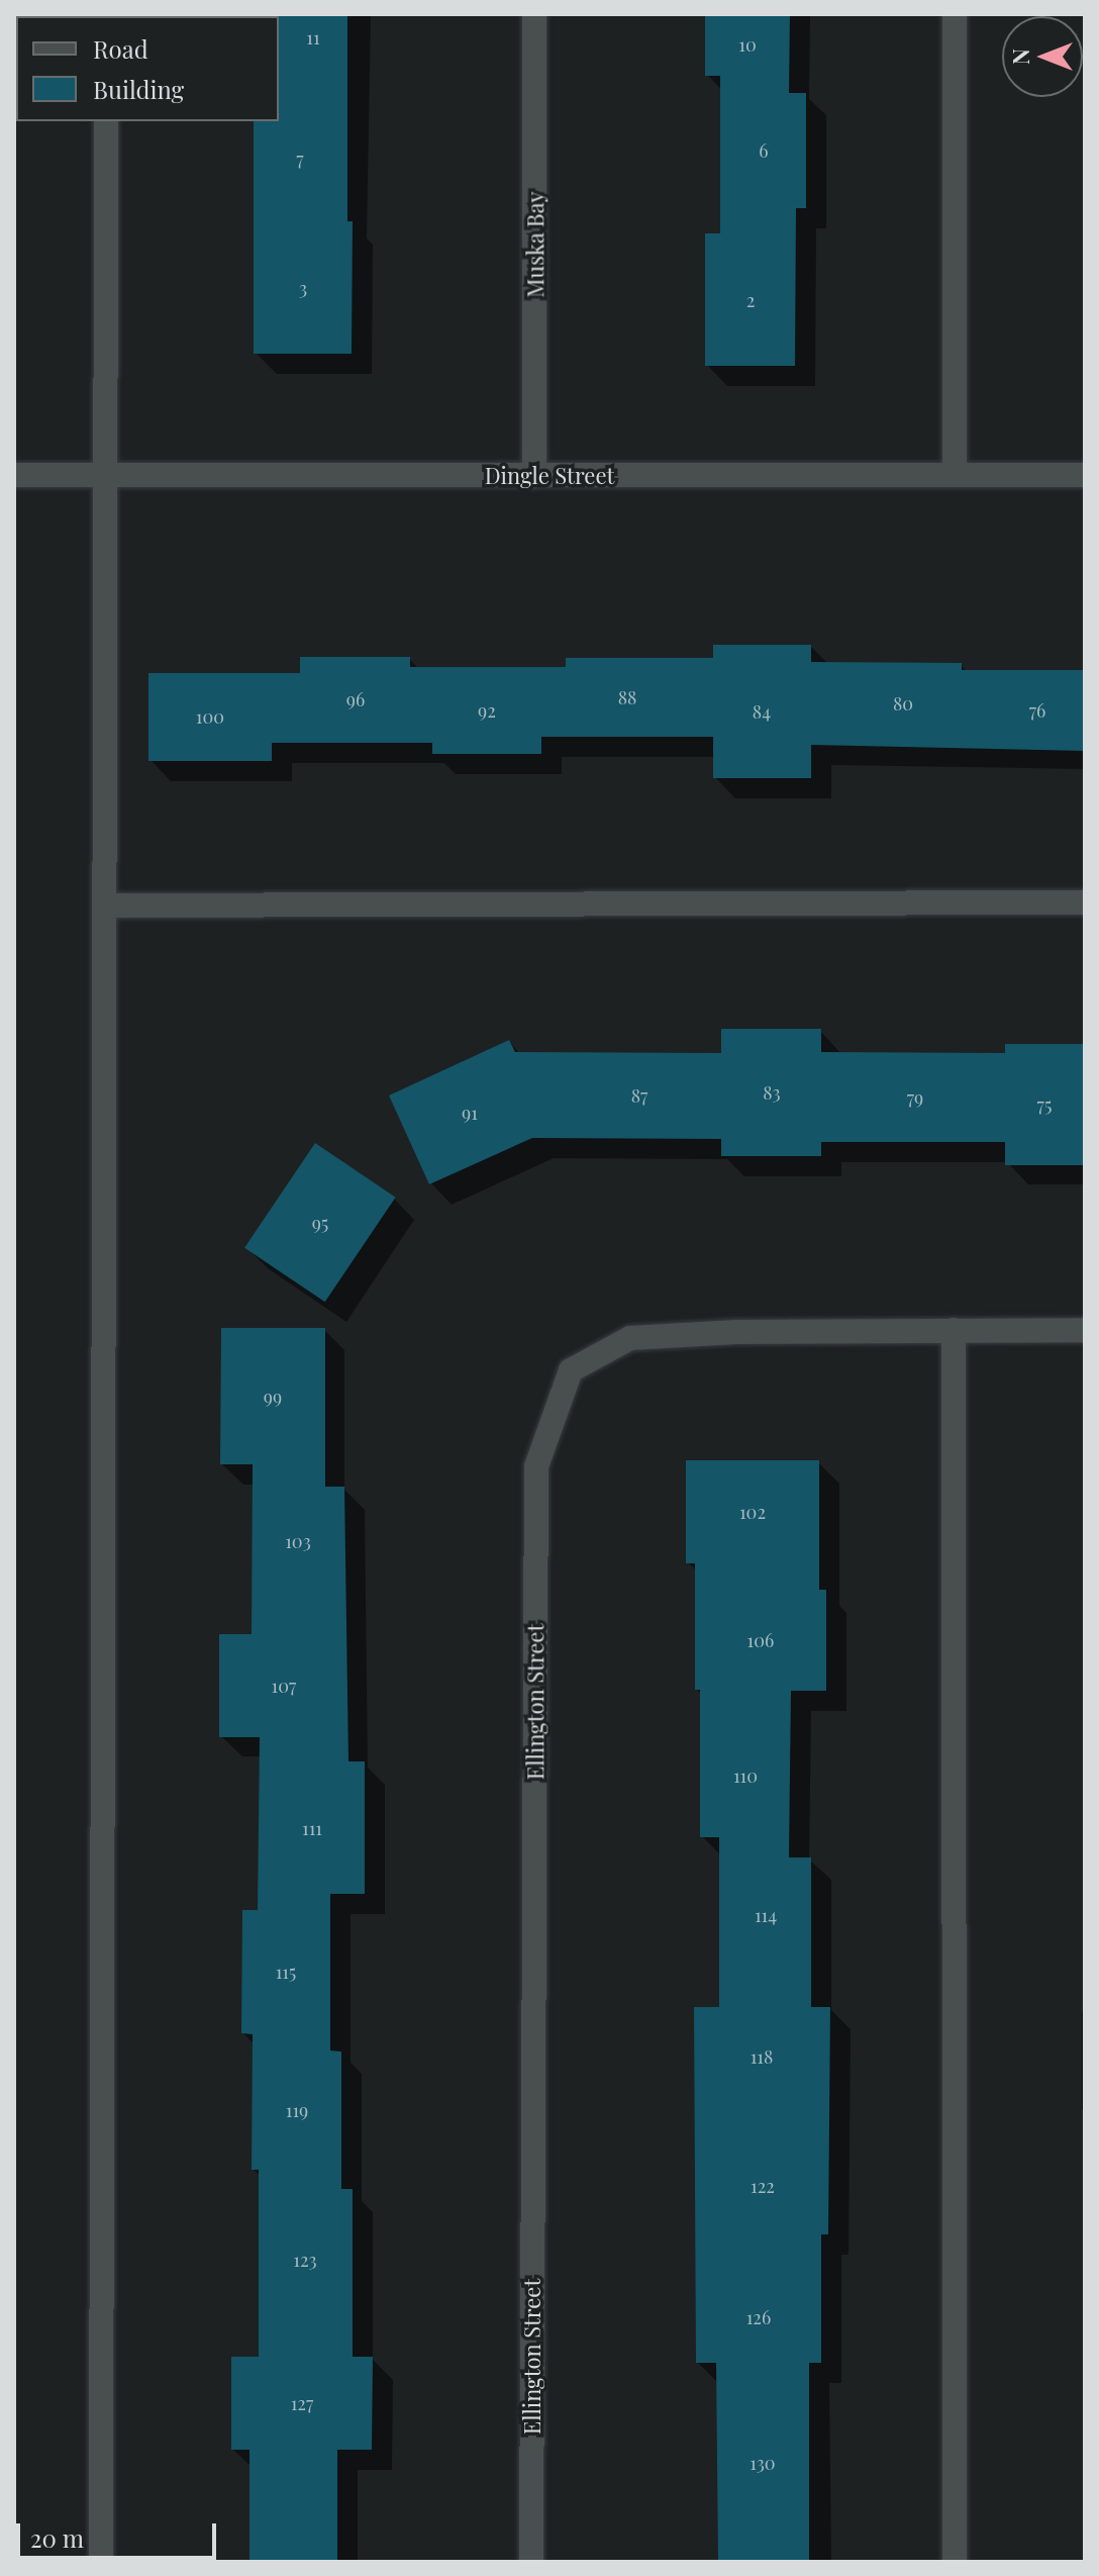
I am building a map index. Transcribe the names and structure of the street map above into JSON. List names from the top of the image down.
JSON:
{
  "streets": {
    "street": ["Muska Bay", "Dingle Street", "Ellington Street"]
  },
  "crossings": [
    ["Muska Bay", "Dingle Street"]
  ],
  "house_numbers": [
    "11",
    "10",
    "6",
    "7",
    "3",
    "2",
    "88",
    "96",
    "80",
    "92",
    "76",
    "84",
    "100",
    "83",
    "87",
    "79",
    "75",
    "91",
    "95",
    "99",
    "102",
    "103",
    "106",
    "107",
    "110",
    "111",
    "114",
    "115",
    "118",
    "119",
    "122",
    "123",
    "126",
    "127",
    "130"
  ],
  "legend": ["Road", "Building"],
  "scale_bar": "20 m",
  "north": "left"
}
